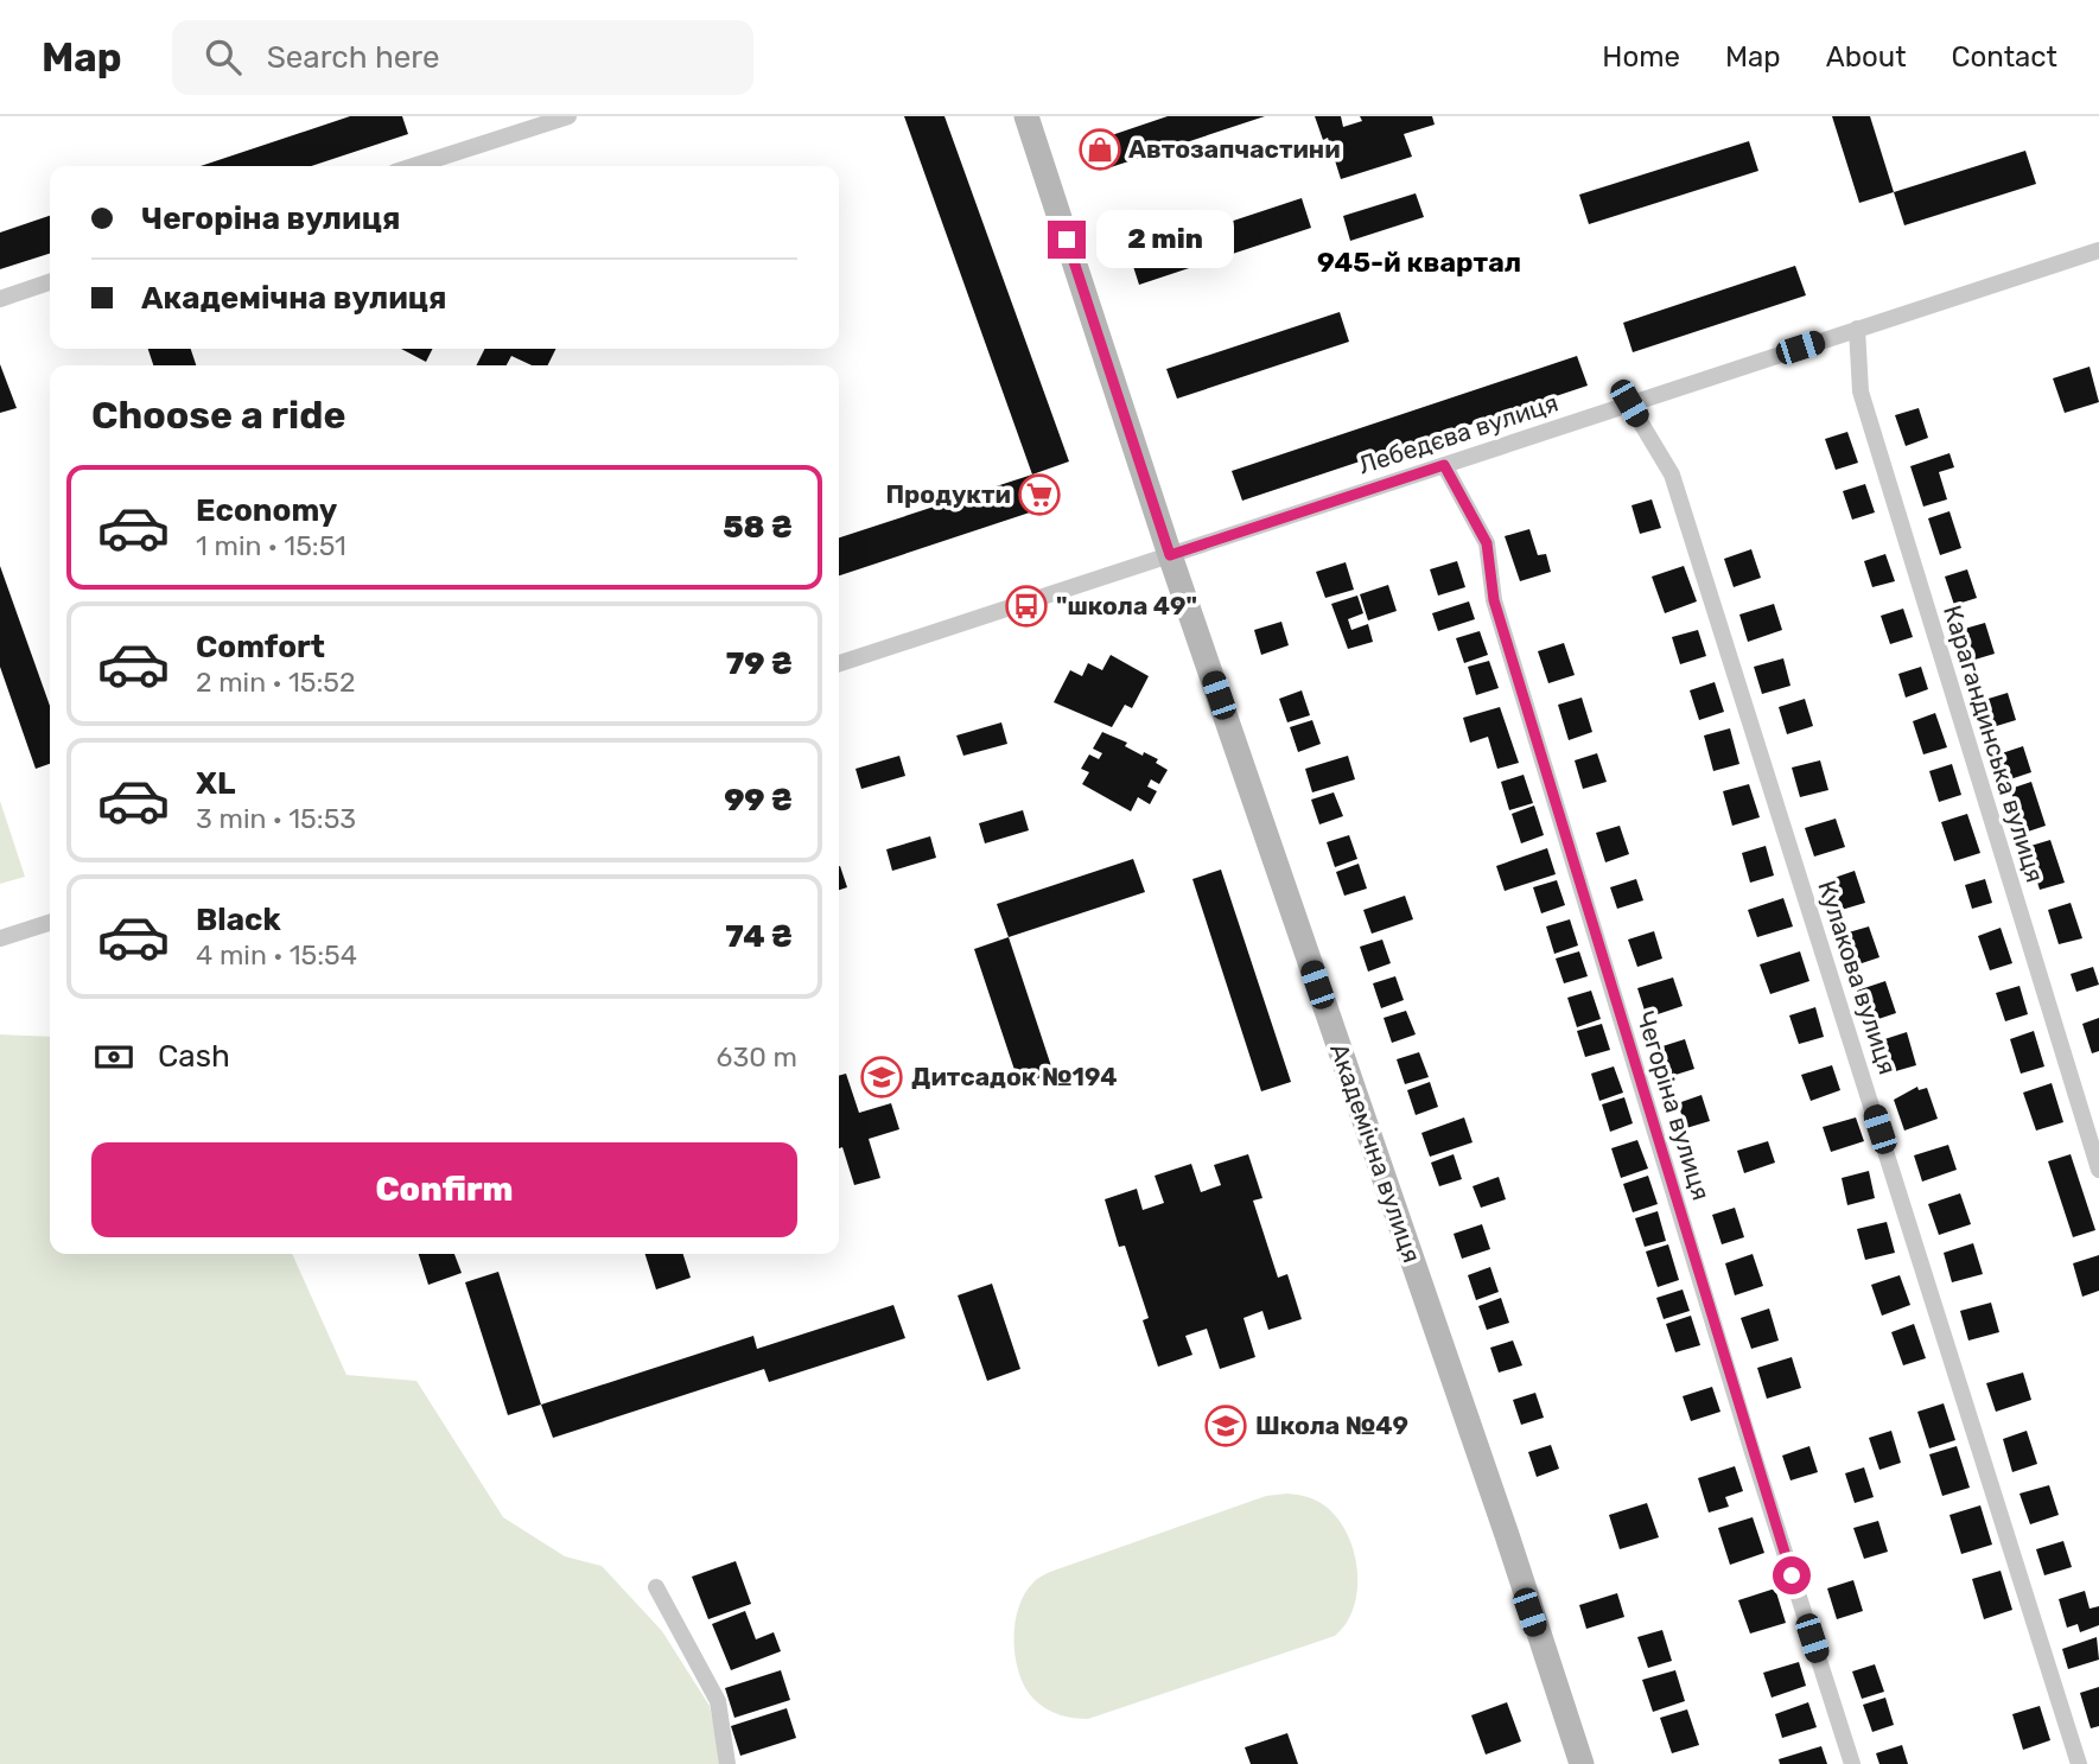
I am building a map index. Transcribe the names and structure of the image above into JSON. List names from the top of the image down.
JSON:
{
  "streets": {
    "main road": ["Академічна вулиця"],
    "street": [
      "Лебедєва вулиця",
      "Карагандинська вулиця",
      "Кулакова вулиця",
      "Чегоріна вулиця"
    ]
  },
  "crossings": [
    ["Лебедєва вулиця", "Карагандинська вулиця"],
    ["Лебедєва вулиця", "Кулакова вулиця"],
    ["Лебедєва вулиця", "Чегоріна вулиця"],
    ["Лебедєва вулиця", "Академічна вулиця"]
  ],
  "districts": ["945-й квартал"],
  "places": {
    "shop": ["Автозапчастини"],
    "supermarket": ["Продукти"],
    "bus stop": ["\"школа 49\""],
    "school or university": ["Дитсадок №194", "Школа №49"]
  },
  "page": {
    "header": "Map",
    "search": "Search here",
    "nav": [
      "Home",
      "Map",
      "About",
      "Contact"
    ],
    "banner": ["Чегоріна вулиця", "Академічна вулиця"],
    "bubble": "2 min",
    "heading": "Choose a ride",
    "list": [
      {
        "name": "Economy",
        "note": "1 min · 15:51",
        "value": "58 ₴"
      },
      {
        "name": "Comfort",
        "note": "2 min · 15:52",
        "value": "79 ₴"
      },
      {
        "name": "XL",
        "note": "3 min · 15:53",
        "value": "99 ₴"
      },
      {
        "name": "Black",
        "note": "4 min · 15:54",
        "value": "74 ₴"
      }
    ],
    "pay": ["Cash", "630 m"],
    "buttons": "Confirm"
  }
}
